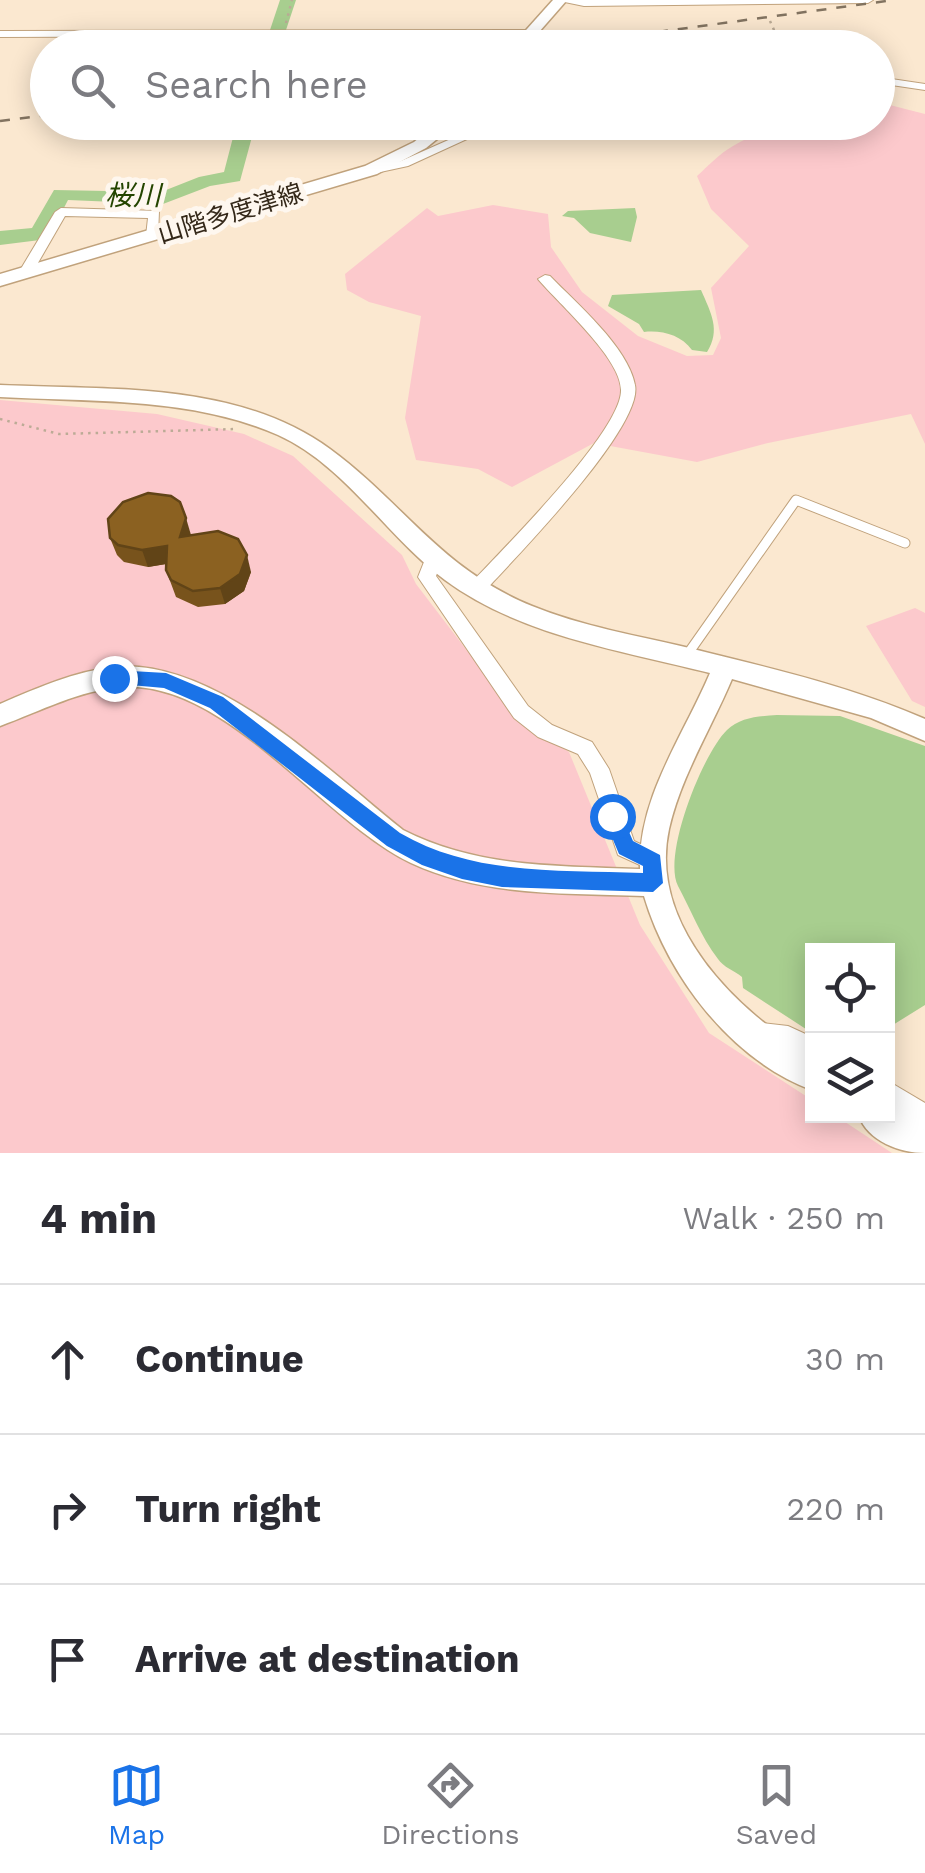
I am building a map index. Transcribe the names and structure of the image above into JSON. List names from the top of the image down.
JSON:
{
  "streets": {
    "main road": ["山階多度津線"]
  },
  "water": ["桜川"],
  "page": {
    "search": "Search here",
    "heading": ["4 min", "Walk · 250 m"],
    "list": [
      ["Continue", "30 m"],
      ["Turn right", "220 m"],
      "Arrive at destination"
    ],
    "nav": ["Map", "Directions", "Saved"]
  }
}
